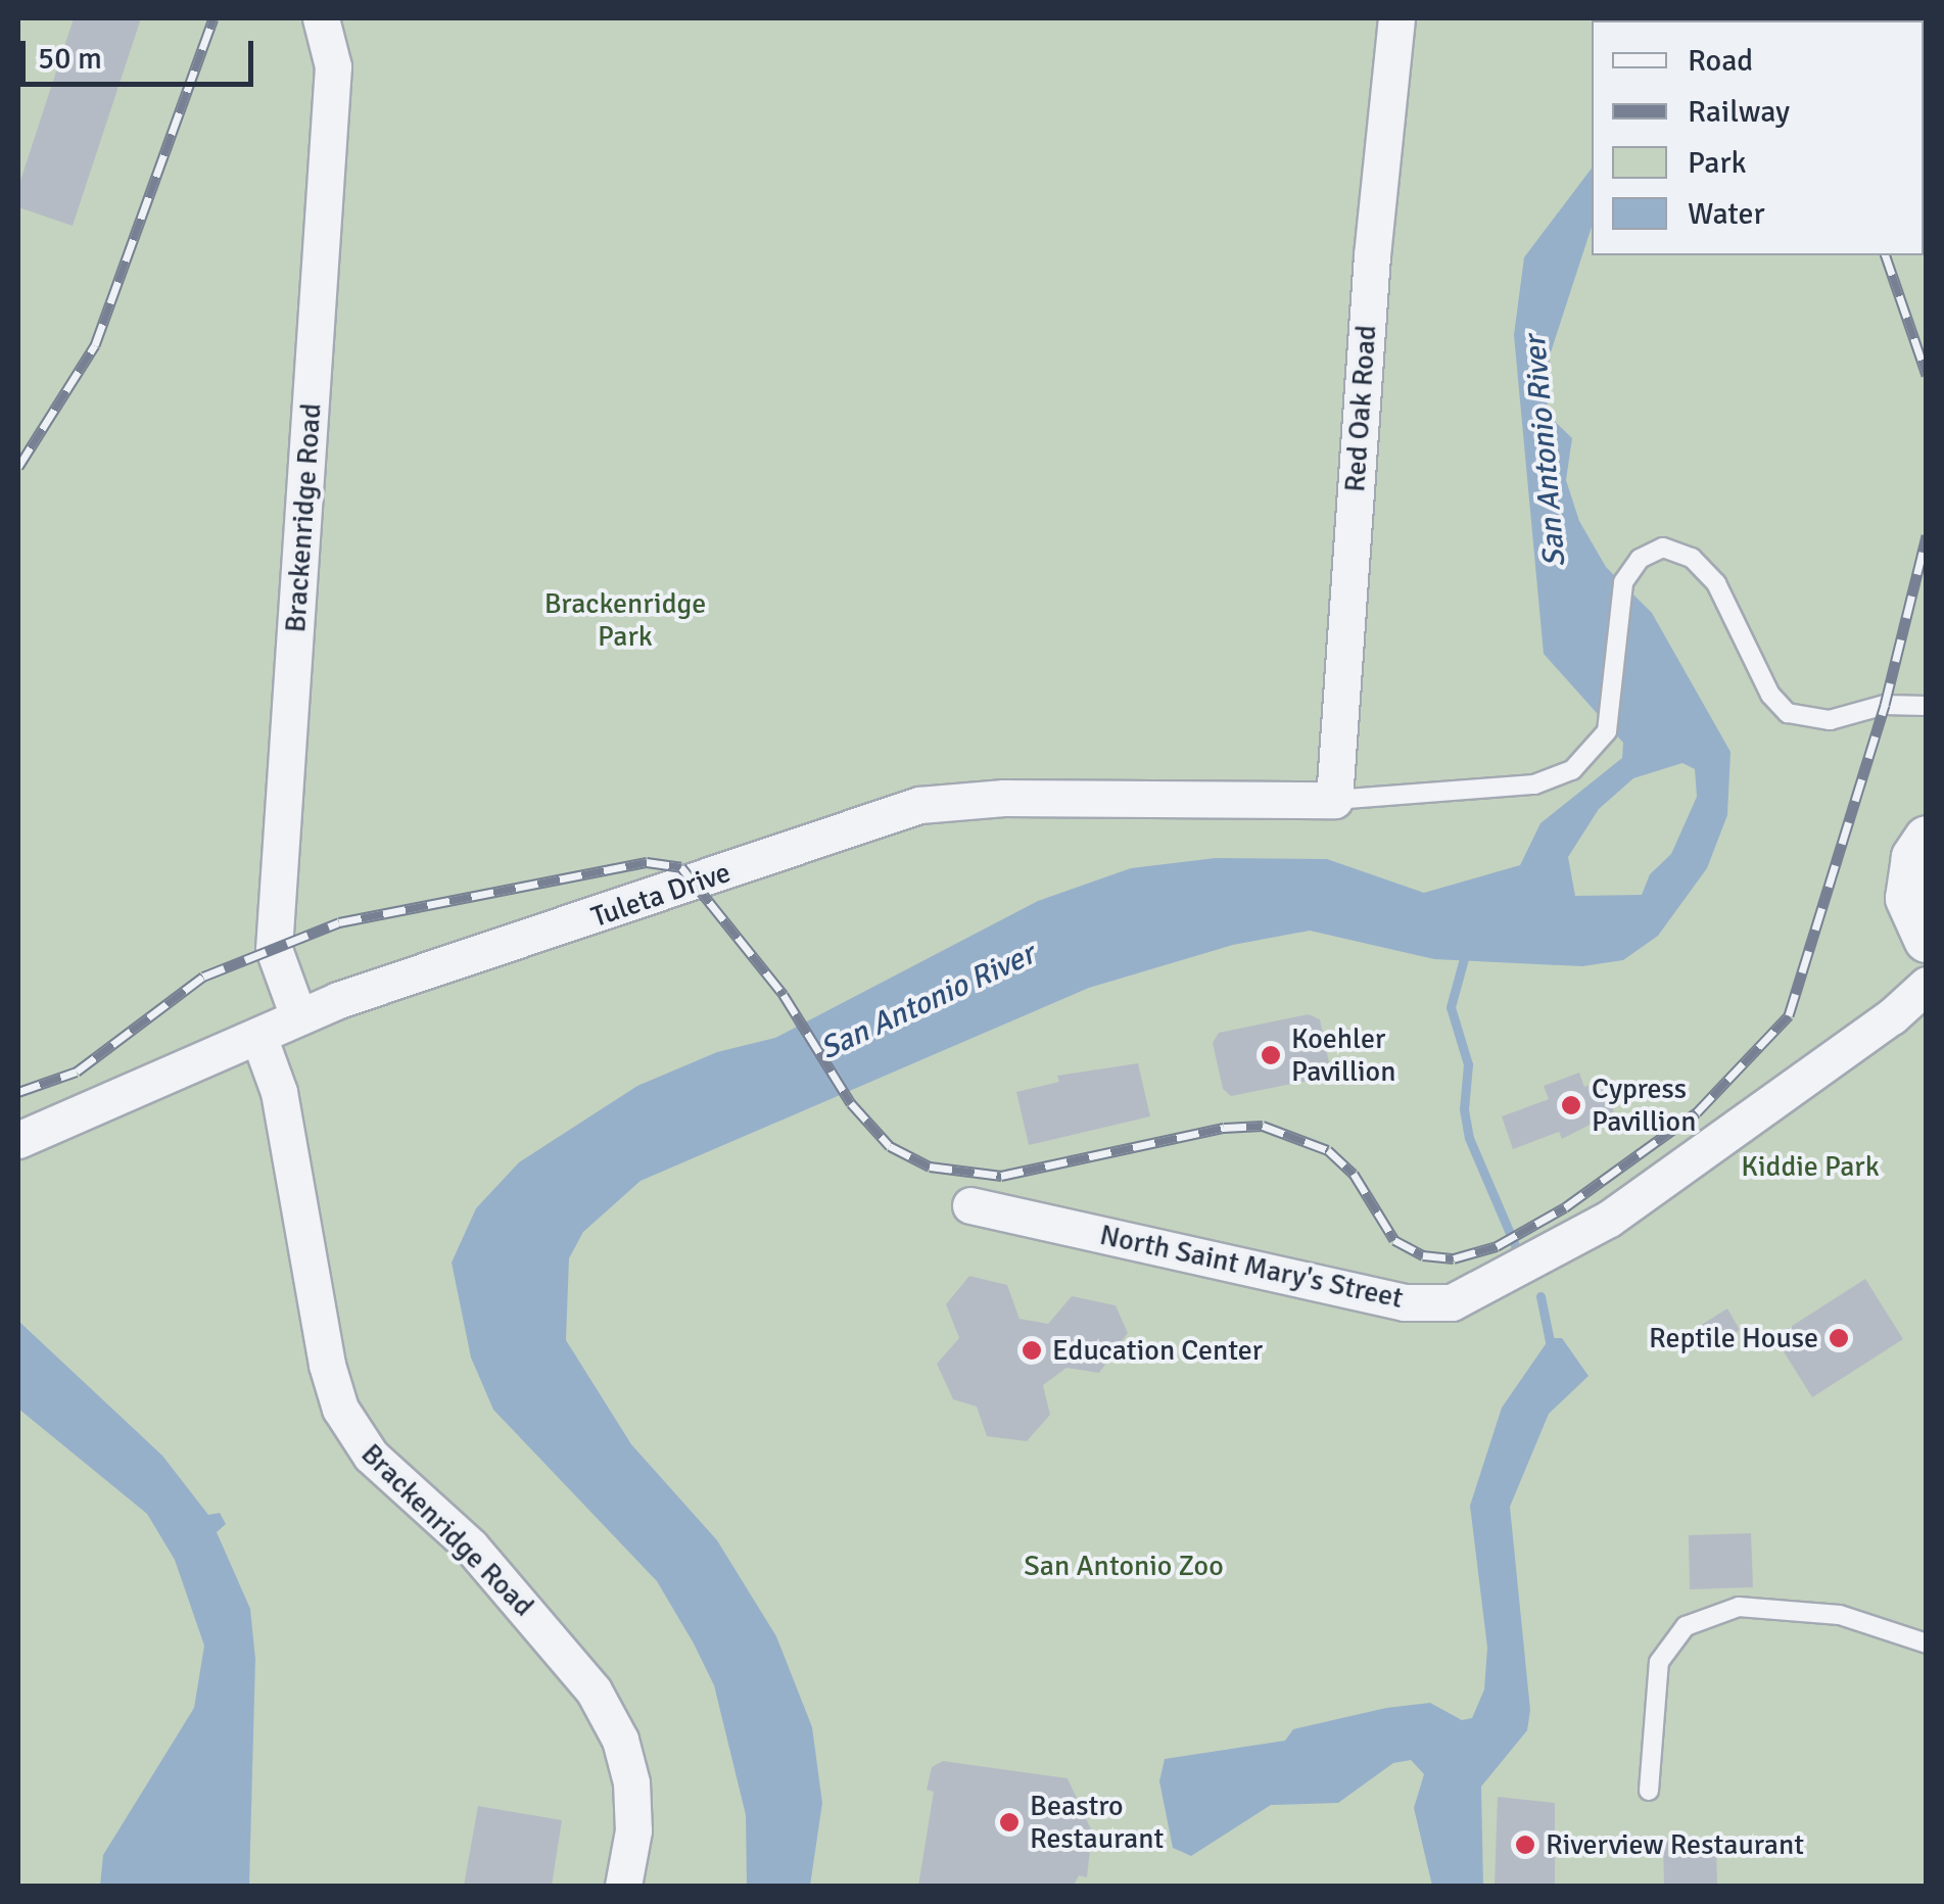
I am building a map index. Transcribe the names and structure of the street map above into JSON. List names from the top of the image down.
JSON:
{
  "streets": {
    "street": [
      "Red Oak Road",
      "Brackenridge Road",
      "Tuleta Drive",
      "North Saint Mary's Street"
    ]
  },
  "crossings": [
    ["Red Oak Road", "Tuleta Drive"],
    ["Brackenridge Road", "Tuleta Drive"]
  ],
  "water": ["San Antonio River"],
  "parks": ["Brackenridge Park", "Kiddie Park", "San Antonio Zoo"],
  "places": [
    "Koehler Pavillion",
    "Cypress Pavillion",
    "Reptile House",
    "Education Center",
    "Beastro Restaurant",
    "Riverview Restaurant"
  ],
  "legend": [
    "Road",
    "Railway",
    "Park",
    "Water"
  ],
  "scale_bar": "50 m"
}
